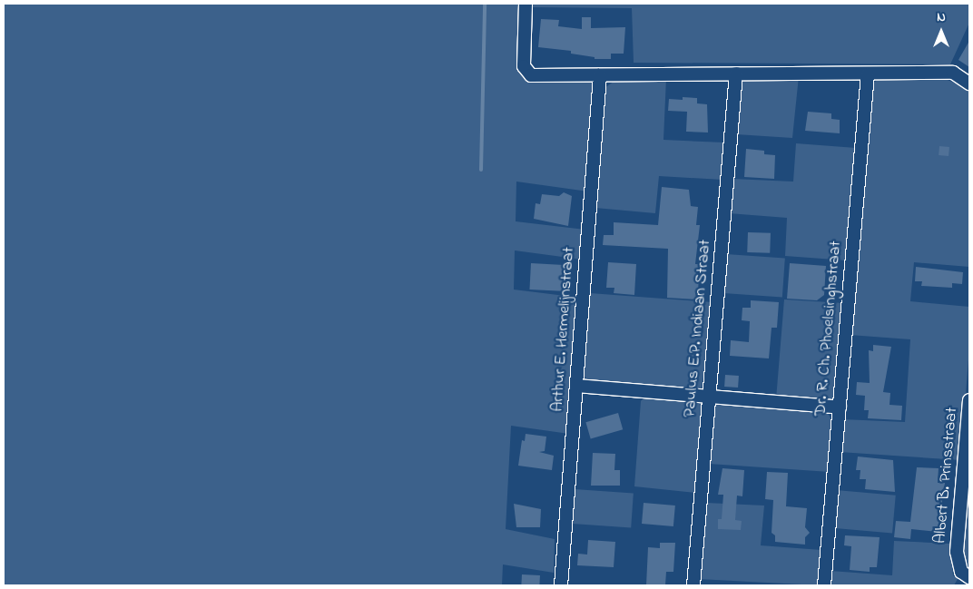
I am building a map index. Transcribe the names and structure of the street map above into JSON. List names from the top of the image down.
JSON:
{
  "streets": {
    "street": [
      "Paulus E.P. Indiaan Straat",
      "Dr. R. Ch. Phoelsinghstraat",
      "Arthur E. Hermelijnstraat",
      "Albert B. Prinsstraat"
    ]
  },
  "north": "top"
}
